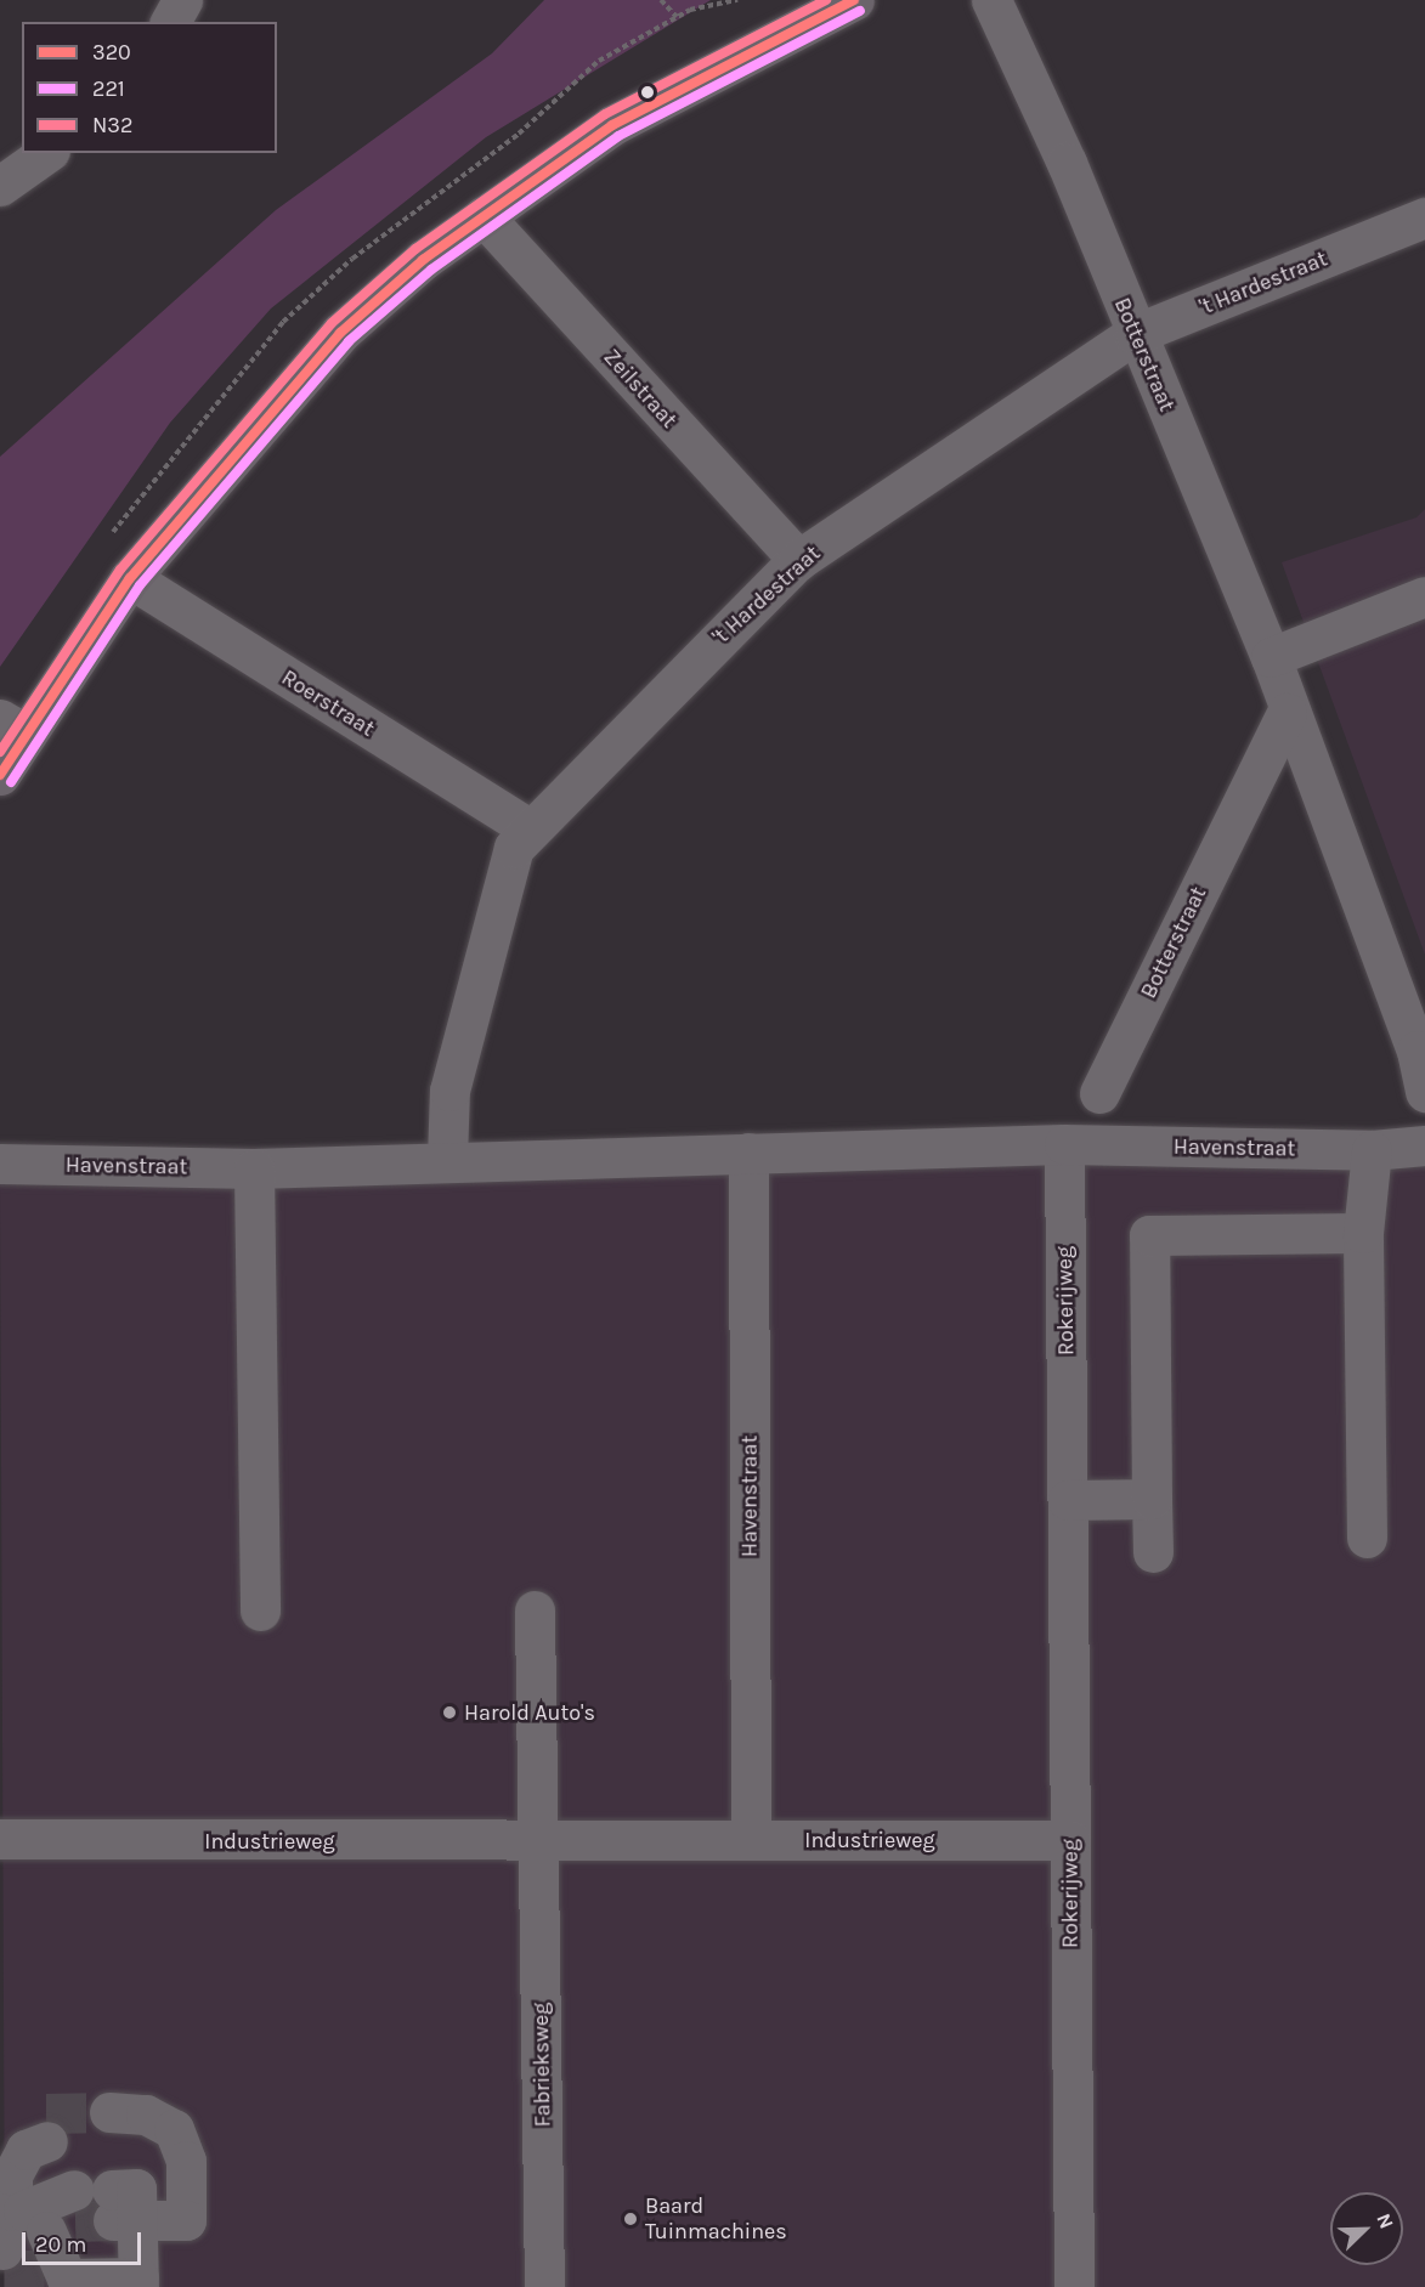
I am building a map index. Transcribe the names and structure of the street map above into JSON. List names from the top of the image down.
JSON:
{
  "streets": {
    "street": [
      "'t Hardestraat",
      "Botterstraat",
      "Zeilstraat",
      "Roerstraat",
      "Havenstraat",
      "Rokerijweg",
      "Industrieweg",
      "Fabrieksweg"
    ]
  },
  "crossings": [
    ["'t Hardestraat", "Botterstraat"],
    ["'t Hardestraat", "Zeilstraat"],
    ["'t Hardestraat", "Roerstraat"],
    ["'t Hardestraat", "Havenstraat"],
    ["Havenstraat", "Rokerijweg"],
    ["Havenstraat", "Industrieweg"],
    ["Rokerijweg", "Industrieweg"],
    ["Industrieweg", "Fabrieksweg"]
  ],
  "places": ["Harold Auto's", "Baard Tuinmachines"],
  "lines": ["transit line 320", "transit line N32", "transit line 221"],
  "legend": ["320", "221", "N32"],
  "scale_bar": "20 m",
  "north": "top right"
}
